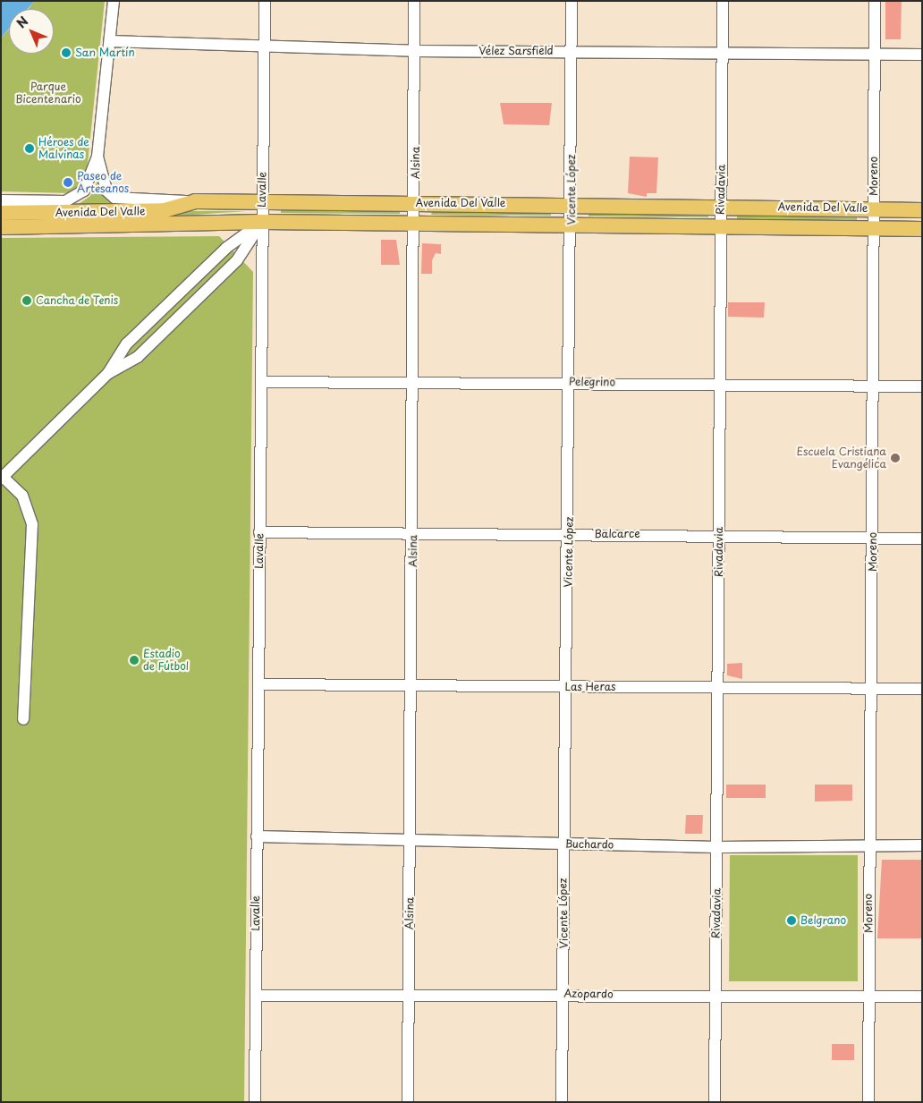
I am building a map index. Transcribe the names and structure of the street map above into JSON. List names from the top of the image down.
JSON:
{
  "streets": {
    "main road": ["Avenida Del Valle"],
    "street": [
      "Vélez Sarsfield",
      "Alsina",
      "Moreno",
      "Lavalle",
      "Vicente López",
      "Rivadavia",
      "Pelegrino",
      "Balcarce",
      "Las Heras",
      "Buchardo",
      "Azopardo"
    ]
  },
  "crossings": [
    ["Vélez Sarsfield", "Alsina"],
    ["Vélez Sarsfield", "Moreno"],
    ["Vélez Sarsfield", "Lavalle"],
    ["Vélez Sarsfield", "Vicente López"],
    ["Vélez Sarsfield", "Rivadavia"],
    ["Alsina", "Avenida Del Valle"],
    ["Alsina", "Pelegrino"],
    ["Alsina", "Balcarce"],
    ["Alsina", "Las Heras"],
    ["Alsina", "Buchardo"],
    ["Alsina", "Azopardo"],
    ["Moreno", "Avenida Del Valle"],
    ["Moreno", "Pelegrino"],
    ["Moreno", "Balcarce"],
    ["Moreno", "Las Heras"],
    ["Moreno", "Buchardo"],
    ["Moreno", "Azopardo"],
    ["Lavalle", "Avenida Del Valle"],
    ["Lavalle", "Pelegrino"],
    ["Lavalle", "Balcarce"],
    ["Lavalle", "Las Heras"],
    ["Lavalle", "Buchardo"],
    ["Lavalle", "Azopardo"],
    ["Vicente López", "Avenida Del Valle"],
    ["Vicente López", "Pelegrino"],
    ["Vicente López", "Balcarce"],
    ["Vicente López", "Las Heras"],
    ["Vicente López", "Buchardo"],
    ["Vicente López", "Azopardo"],
    ["Rivadavia", "Avenida Del Valle"],
    ["Rivadavia", "Pelegrino"],
    ["Rivadavia", "Balcarce"],
    ["Rivadavia", "Las Heras"],
    ["Rivadavia", "Buchardo"],
    ["Rivadavia", "Azopardo"]
  ],
  "parks": ["Parque Bicentenario"],
  "places": [
    "San Martín",
    "Héroes de Malvinas",
    "Paseo de Artesanos",
    "Cancha de Tenis",
    "Escuela Cristiana Evangélica",
    "Estadio de Fútbol",
    "Belgrano"
  ],
  "north": "top left"
}
